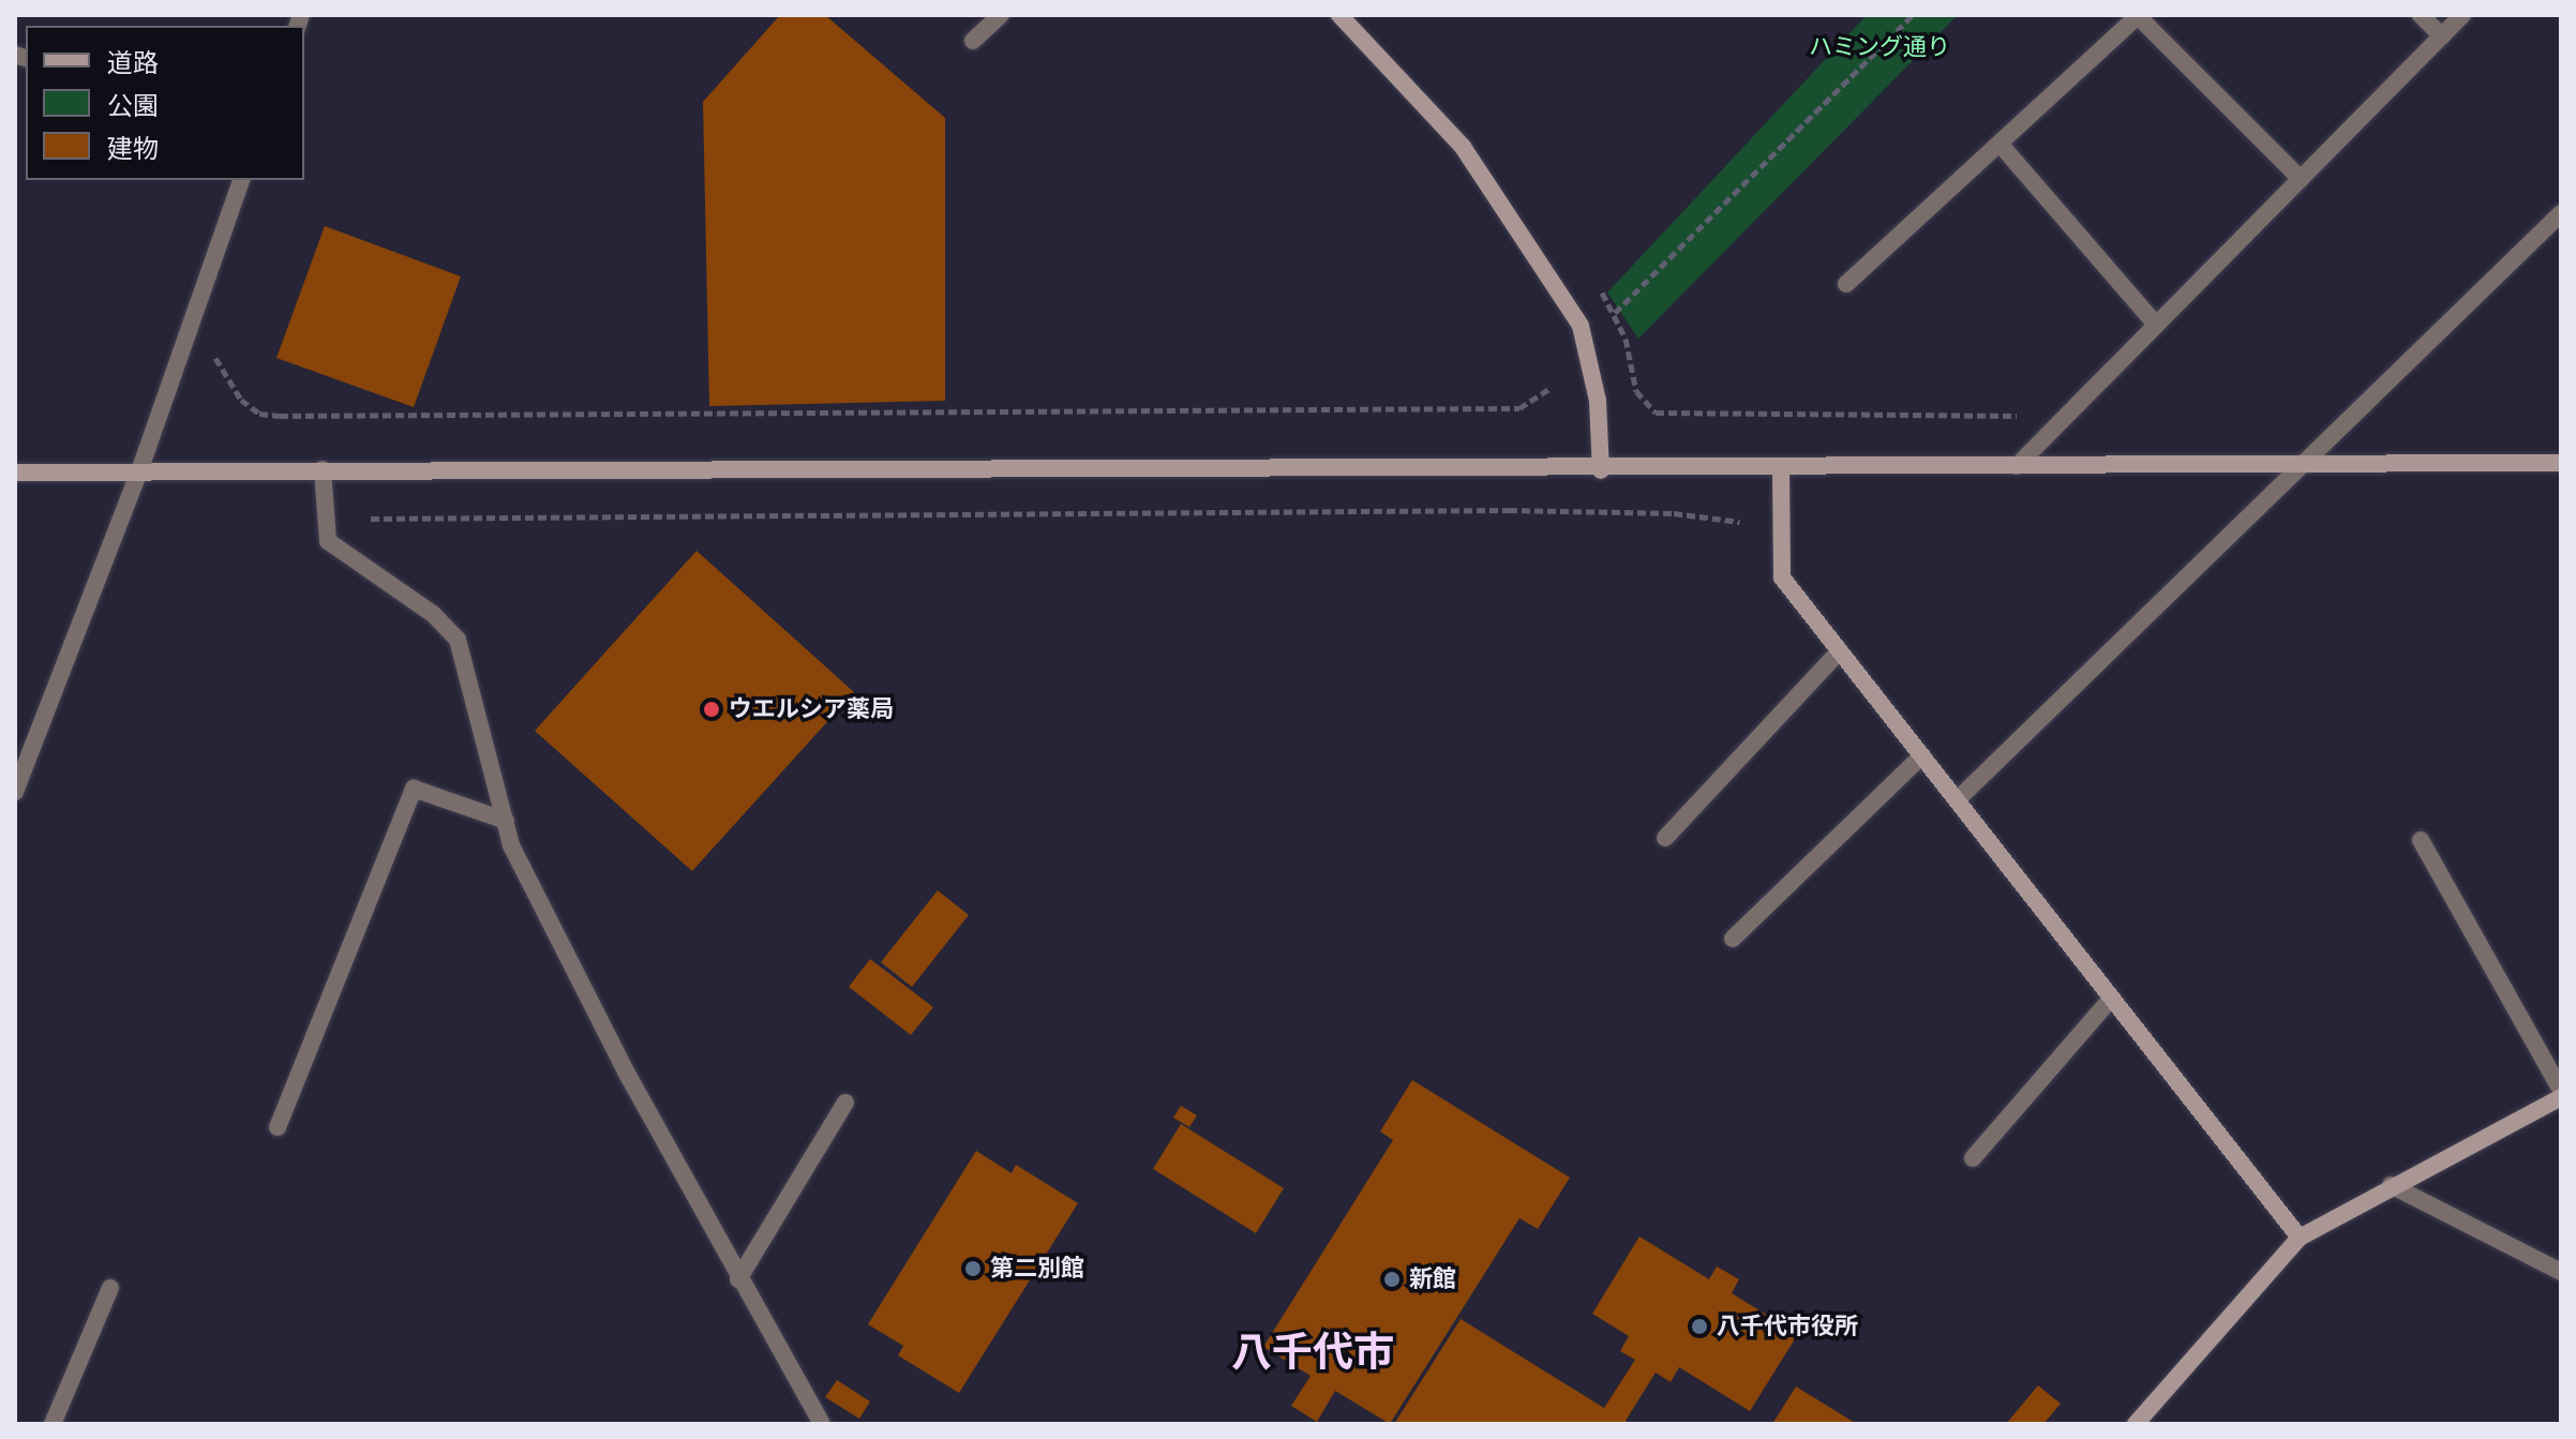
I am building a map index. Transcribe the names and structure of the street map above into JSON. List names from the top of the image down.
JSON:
{
  "districts": ["八千代市"],
  "parks": ["ハミング通り"],
  "places": [
    "ウエルシア薬局",
    "第二別館",
    "新館",
    "八千代市役所"
  ],
  "legend": ["道路", "公園", "建物"]
}
